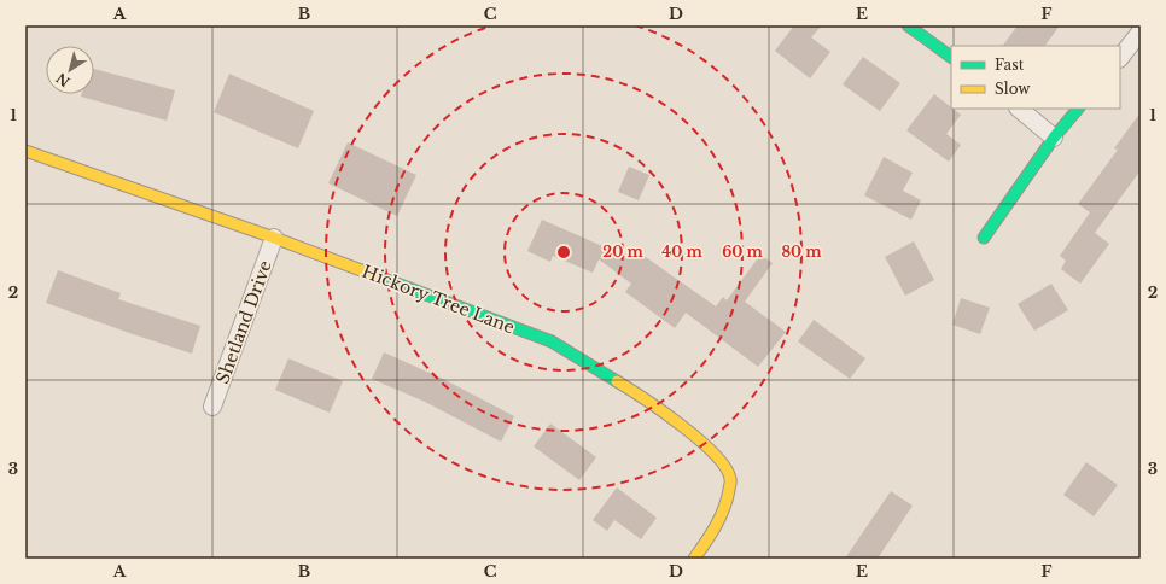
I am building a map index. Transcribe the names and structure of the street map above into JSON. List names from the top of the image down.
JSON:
{
  "streets": {
    "street": ["Hickory Tree Lane", "Shetland Drive"]
  },
  "crossings": [
    ["Hickory Tree Lane", "Shetland Drive"]
  ],
  "legend": ["Fast", "Slow"],
  "north": "bottom left",
  "grid": {
    "columns": [
      "A",
      "B",
      "C",
      "D",
      "E",
      "F"
    ],
    "rows": ["1", "2", "3"]
  },
  "rings": [
    "20 m",
    "40 m",
    "60 m",
    "80 m"
  ]
}
